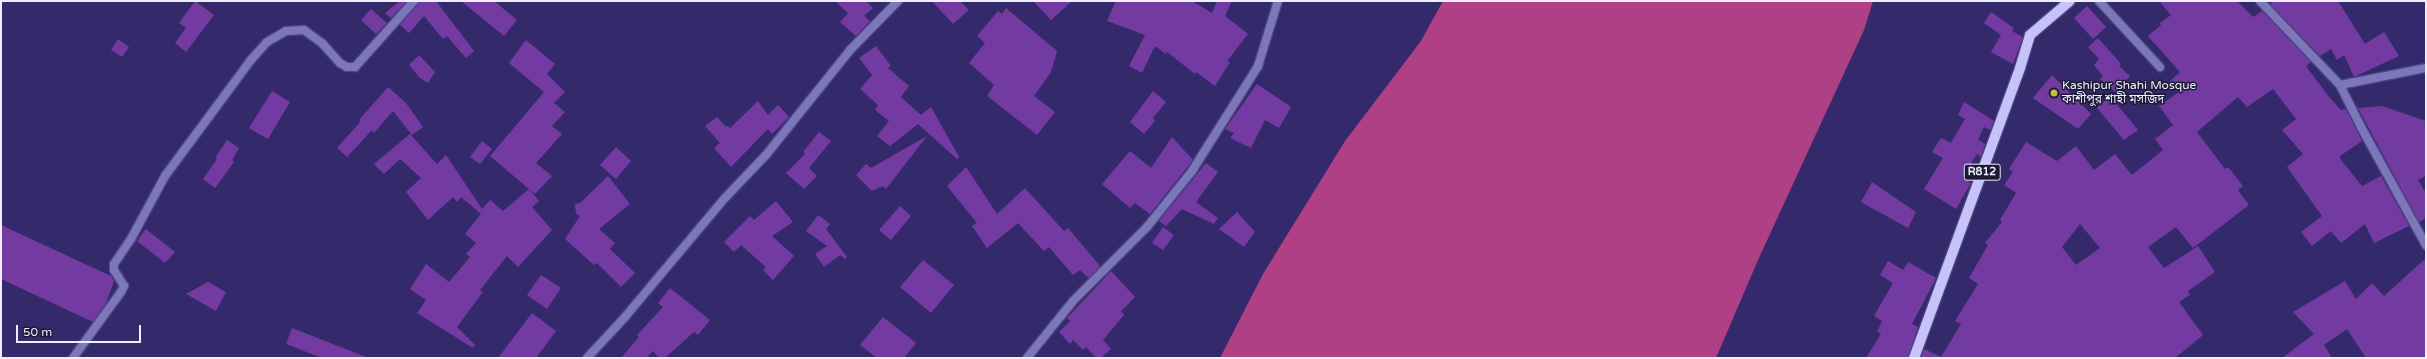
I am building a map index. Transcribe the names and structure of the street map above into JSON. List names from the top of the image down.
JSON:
{
  "streets": {
    "main road": ["R812"]
  },
  "places": ["Kashipur Shahi Mosque কাশীপুর শাহী মসজিদ"],
  "scale_bar": "50 m"
}
